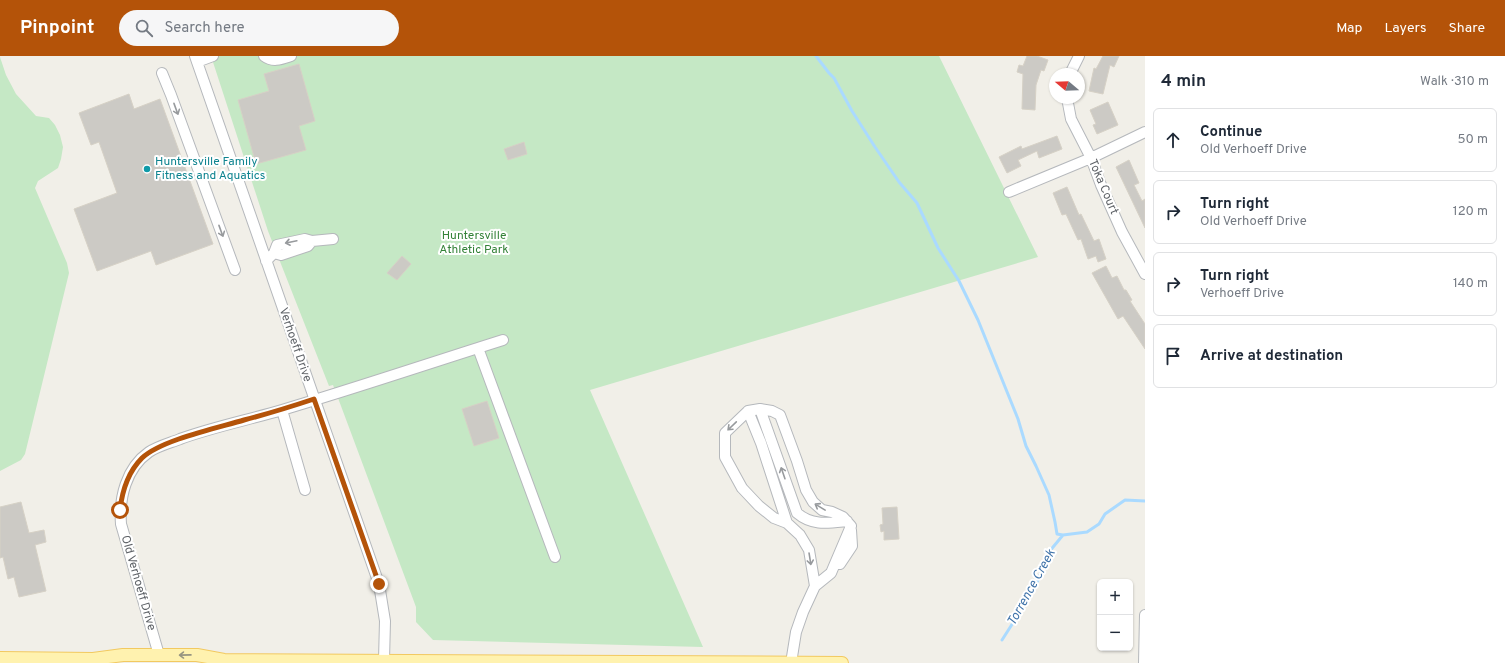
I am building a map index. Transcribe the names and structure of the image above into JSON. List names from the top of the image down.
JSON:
{
  "streets": {
    "street": ["Toka Court", "Verhoeff Drive", "Old Verhoeff Drive"]
  },
  "crossings": [
    ["Verhoeff Drive", "Old Verhoeff Drive"]
  ],
  "water": ["Torrence Creek"],
  "parks": ["Huntersville Athletic Park"],
  "places": ["Huntersville Family Fitness and Aquatics"],
  "north": "left",
  "page": {
    "header": "Pinpoint",
    "search": "Search here",
    "nav": ["Map", "Layers", "Share"],
    "heading": ["4 min", "Walk · 310 m"],
    "list": [
      ["Continue", "Old Verhoeff Drive", "50 m"],
      ["Turn right", "Old Verhoeff Drive", "120 m"],
      ["Turn right", "Verhoeff Drive", "140 m"],
      "Arrive at destination"
    ],
    "map_buttons": ["+", "−"]
  }
}
